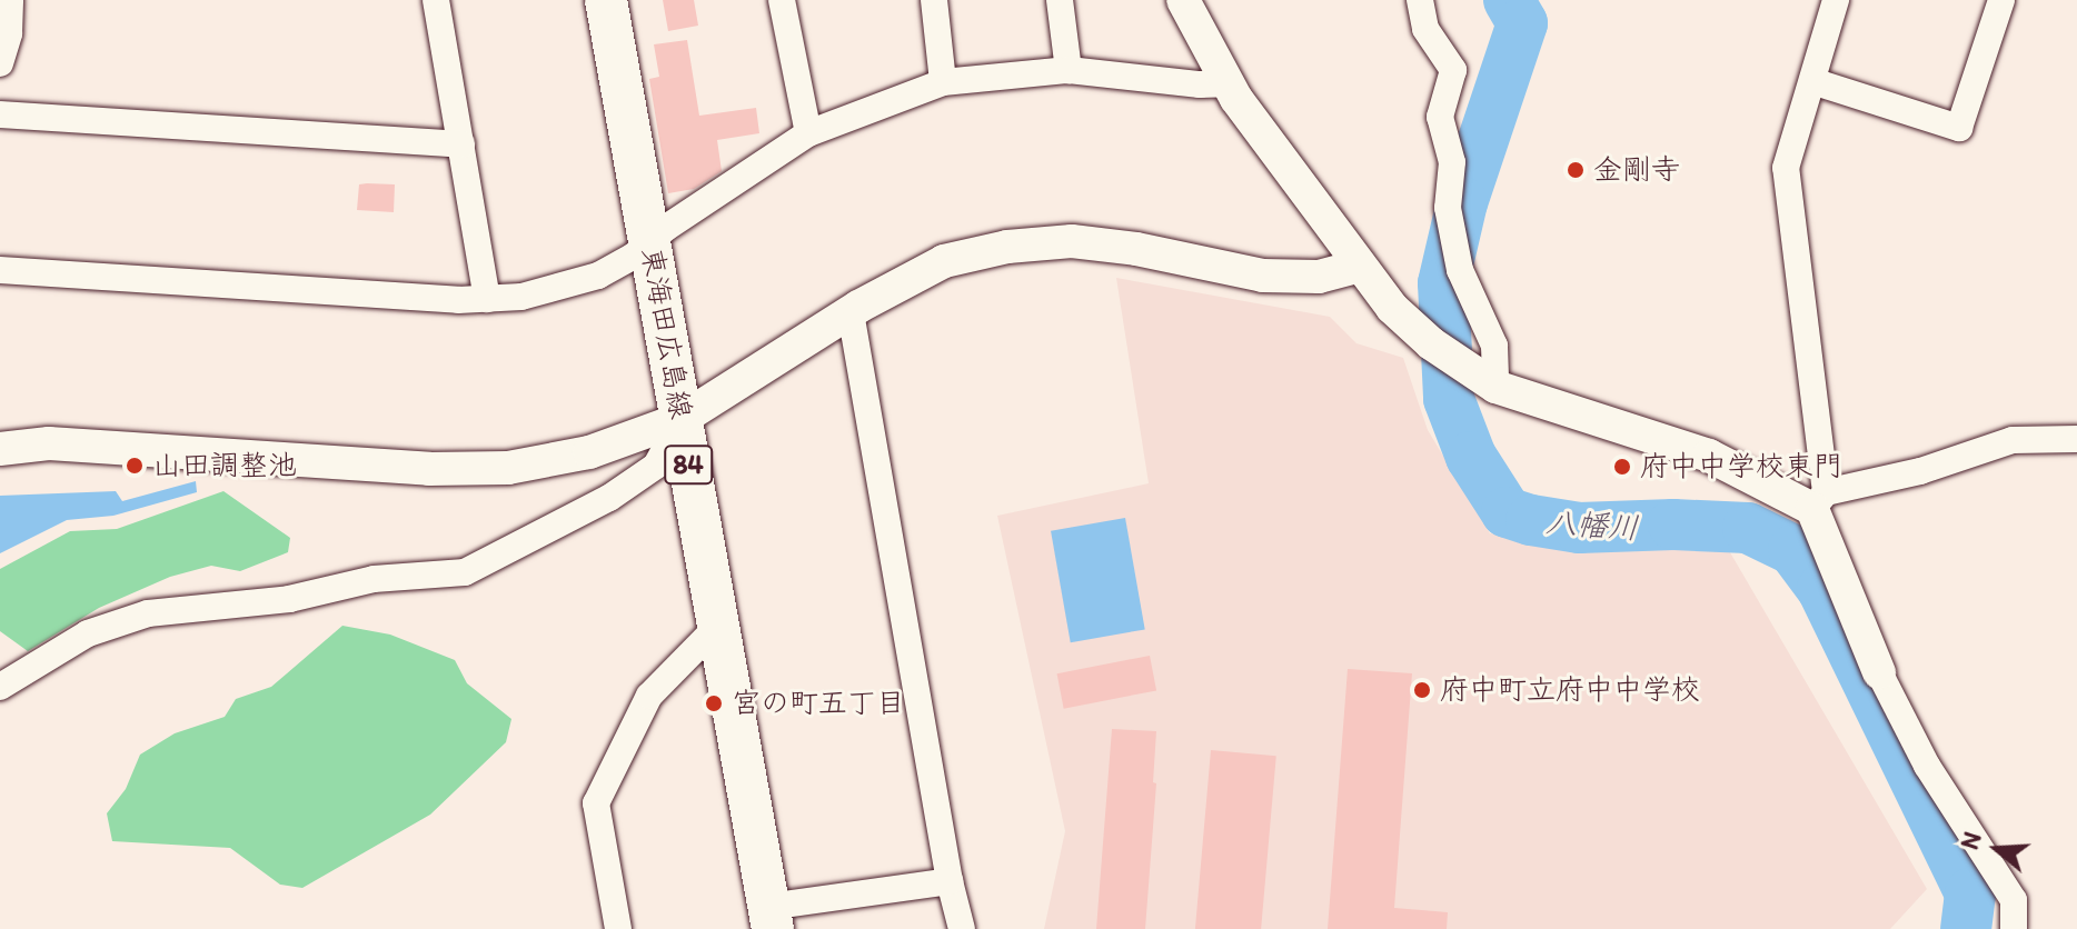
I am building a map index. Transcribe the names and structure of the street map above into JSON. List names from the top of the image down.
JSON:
{
  "streets": {
    "main road": ["東海田広島線", "84"]
  },
  "water": ["八幡川"],
  "places": [
    "金剛寺",
    "山田調整池",
    "府中中学校東門",
    "府中町立府中中学校",
    "宮の町五丁目"
  ],
  "north": "left"
}
